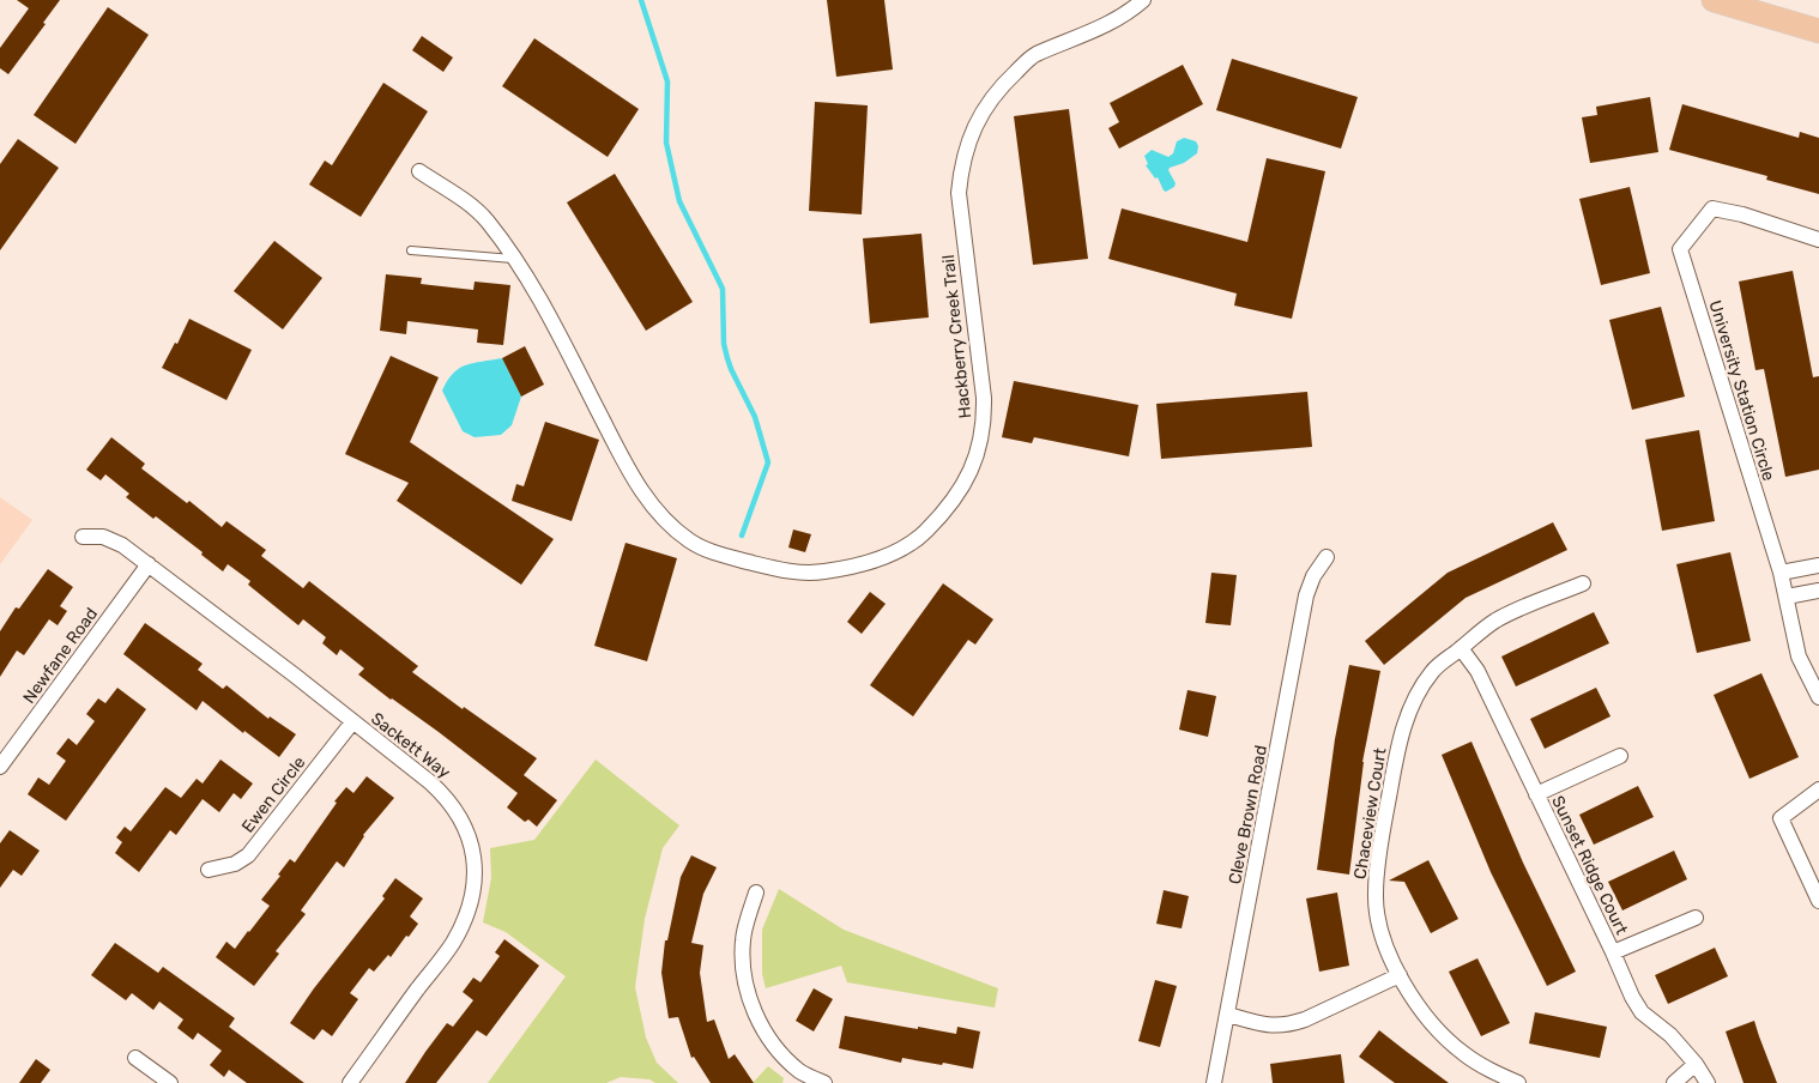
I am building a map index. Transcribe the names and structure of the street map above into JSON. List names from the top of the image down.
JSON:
{
  "streets": {
    "street": [
      "Hackberry Creek Trail",
      "University Station Circle",
      "Newfane Road",
      "Sackett Way",
      "Ewen Circle",
      "Chaceview Court",
      "Cleve Brown Road",
      "Sunset Ridge Court"
    ]
  },
  "crossings": [
    ["Newfane Road", "Sackett Way"],
    ["Sackett Way", "Ewen Circle"],
    ["Chaceview Court", "Sunset Ridge Court"]
  ]
}
